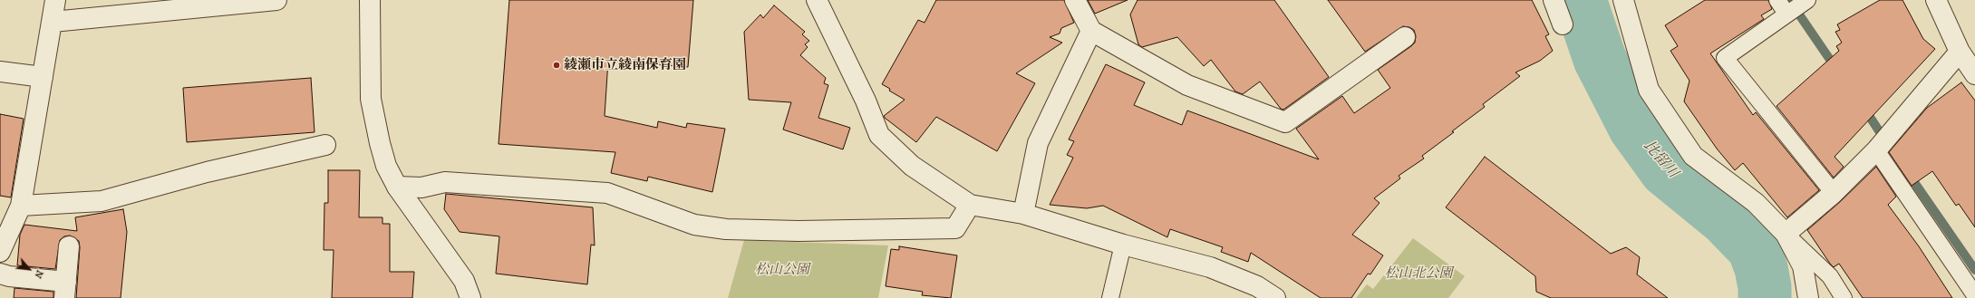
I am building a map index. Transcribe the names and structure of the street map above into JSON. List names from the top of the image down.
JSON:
{
  "water": ["比留川"],
  "parks": ["松山公園", "松山北公園"],
  "places": ["綾瀬市立綾南保育園"],
  "north": "bottom right"
}
